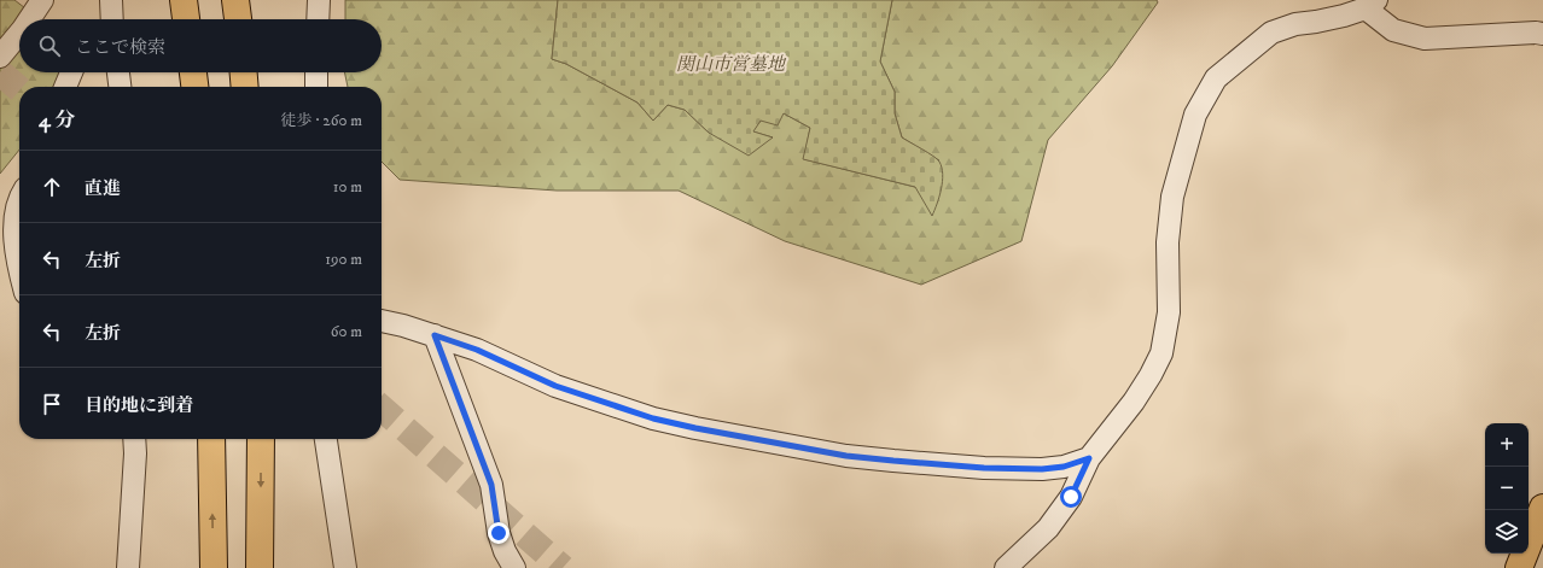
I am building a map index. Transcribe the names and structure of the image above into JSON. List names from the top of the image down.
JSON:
{
  "parks": ["関山市営墓地"],
  "page": {
    "search": "ここで検索",
    "heading": ["4 分", "徒歩 · 260 m"],
    "list": [
      ["直進", "10 m"],
      ["左折", "190 m"],
      ["左折", "60 m"],
      "目的地に到着"
    ],
    "map_buttons": ["+", "−"]
  }
}
